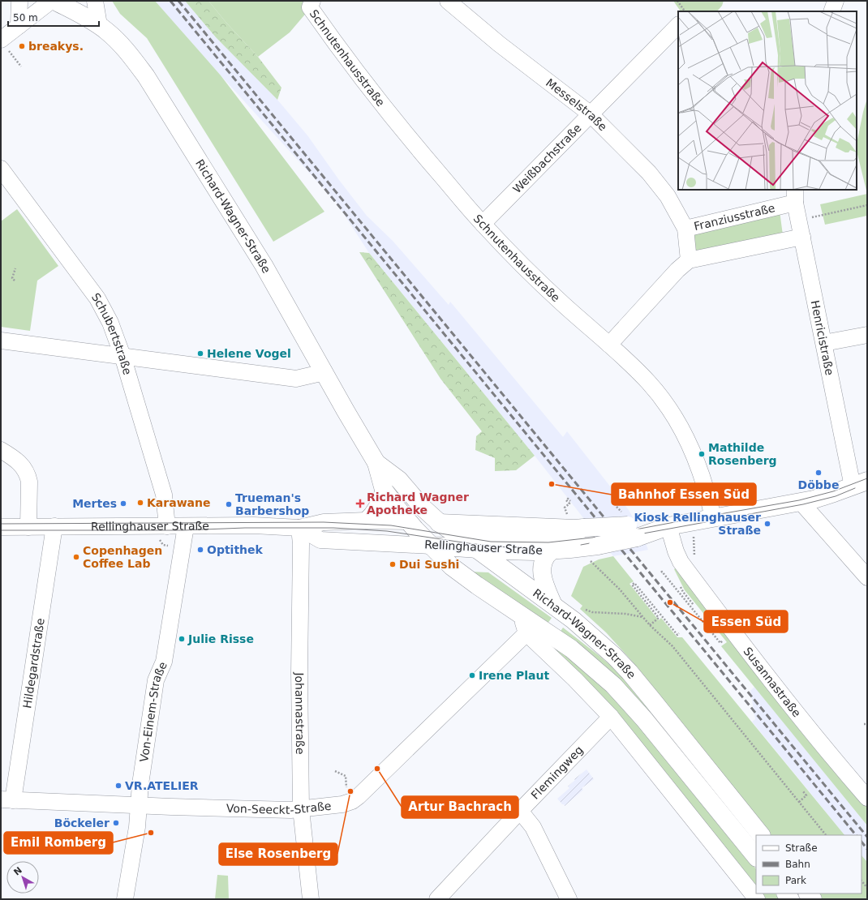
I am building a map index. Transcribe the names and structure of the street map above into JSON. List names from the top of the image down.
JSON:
{
  "streets": {
    "main road": ["Richard-Wagner-Straße", "Rellinghauser Straße"],
    "street": [
      "Schnutenhausstraße",
      "Messelstraße",
      "Weißbachstraße",
      "Franziusstraße",
      "Schubertstraße",
      "Henricistraße",
      "Hildegardstraße",
      "Susannastraße",
      "Von-Einem-Straße",
      "Johannastraße",
      "Flemingweg",
      "Von-Seeckt-Straße"
    ]
  },
  "crossings": [
    ["Schnutenhausstraße", "Weißbachstraße"],
    ["Schnutenhausstraße", "Rellinghauser Straße"],
    ["Messelstraße", "Weißbachstraße"],
    ["Messelstraße", "Franziusstraße"],
    ["Richard-Wagner-Straße", "Rellinghauser Straße"],
    ["Franziusstraße", "Henricistraße"],
    ["Schubertstraße", "Rellinghauser Straße"],
    ["Henricistraße", "Rellinghauser Straße"],
    ["Rellinghauser Straße", "Hildegardstraße"],
    ["Rellinghauser Straße", "Susannastraße"],
    ["Rellinghauser Straße", "Von-Einem-Straße"],
    ["Rellinghauser Straße", "Johannastraße"],
    ["Hildegardstraße", "Von-Seeckt-Straße"],
    ["Von-Einem-Straße", "Von-Seeckt-Straße"],
    ["Johannastraße", "Von-Seeckt-Straße"]
  ],
  "places": {
    "other": [
      "breakys.",
      "Helene Vogel",
      "Mathilde Rosenberg",
      "Döbbe",
      "Bahnhof Essen Süd",
      "Karawane",
      "Mertes",
      "Trueman's Barbershop",
      "Kiosk Rellinghauser Straße",
      "Optithek",
      "Copenhagen Coffee Lab",
      "Dui Sushi",
      "Essen Süd",
      "Julie Risse",
      "Irene Plaut",
      "Artur Bachrach",
      "VR.ATELIER",
      "Else Rosenberg",
      "Böckeler",
      "Emil Romberg"
    ],
    "health": ["Richard Wagner Apotheke"]
  },
  "legend": ["Straße", "Bahn", "Park"],
  "scale_bar": "50 m",
  "north": "top left"
}
